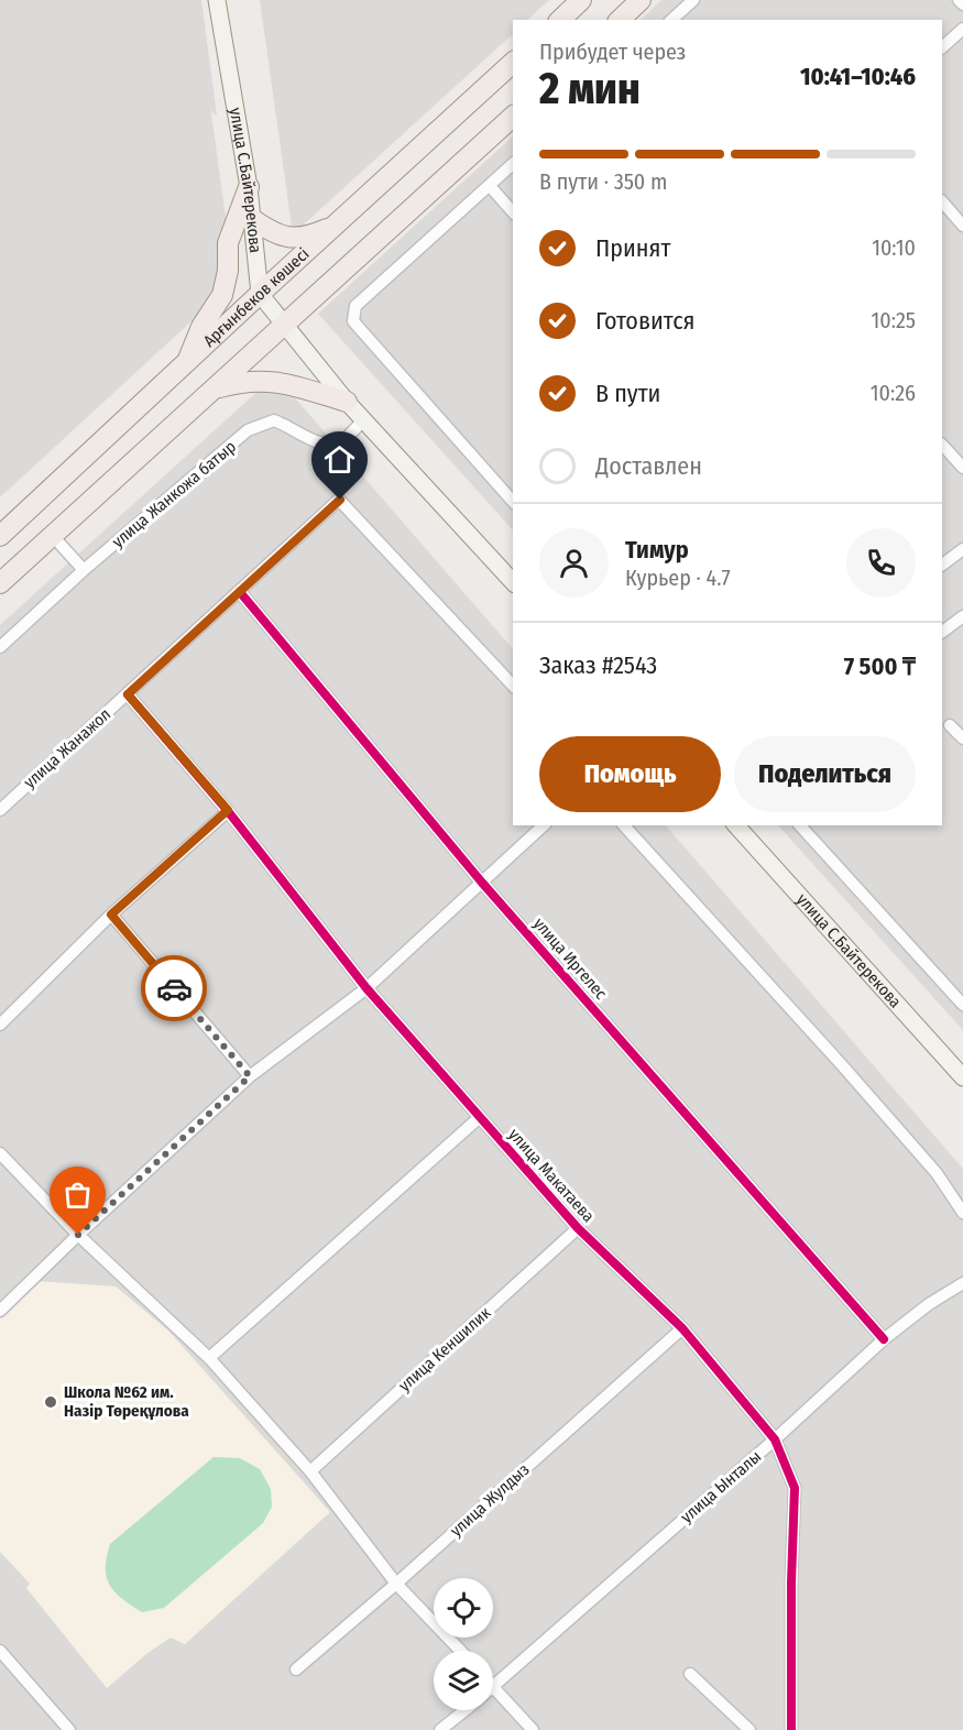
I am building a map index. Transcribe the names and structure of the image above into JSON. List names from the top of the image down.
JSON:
{
  "streets": {
    "main road": ["улица С.Байтерекова", "Арғынбеков көшесі"],
    "street": [
      "улица Жанкожа батыр",
      "улица Жанажол",
      "улица Иргелес",
      "улица Макатаева",
      "улица Кеншилик",
      "улица Ынталы",
      "улица Жулдыз"
    ]
  },
  "crossings": [
    ["улица С.Байтерекова", "Арғынбеков көшесі"],
    ["улица Жанажол", "улица Иргелес"],
    ["улица Жанажол", "улица Макатаева"],
    ["улица Иргелес", "улица Ынталы"],
    ["улица Макатаева", "улица Кеншилик"],
    ["улица Макатаева", "улица Ынталы"],
    ["улица Макатаева", "улица Жулдыз"]
  ],
  "places": ["Школа №62 им. Назір Төреқұлова"],
  "page": {
    "heading": ["2 мин", "Прибудет через", "10:41–10:46"],
    "panel": [
      "Тимур",
      "Курьер · 4.7",
      "Заказ #2543",
      "7 500 ₸"
    ],
    "bar": "В пути · 350 m",
    "list": [
      ["Принят", "10:10"],
      ["Готовится", "10:25"],
      ["В пути", "10:26"],
      "Доставлен"
    ],
    "buttons": ["Помощь", "Поделиться"]
  }
}
